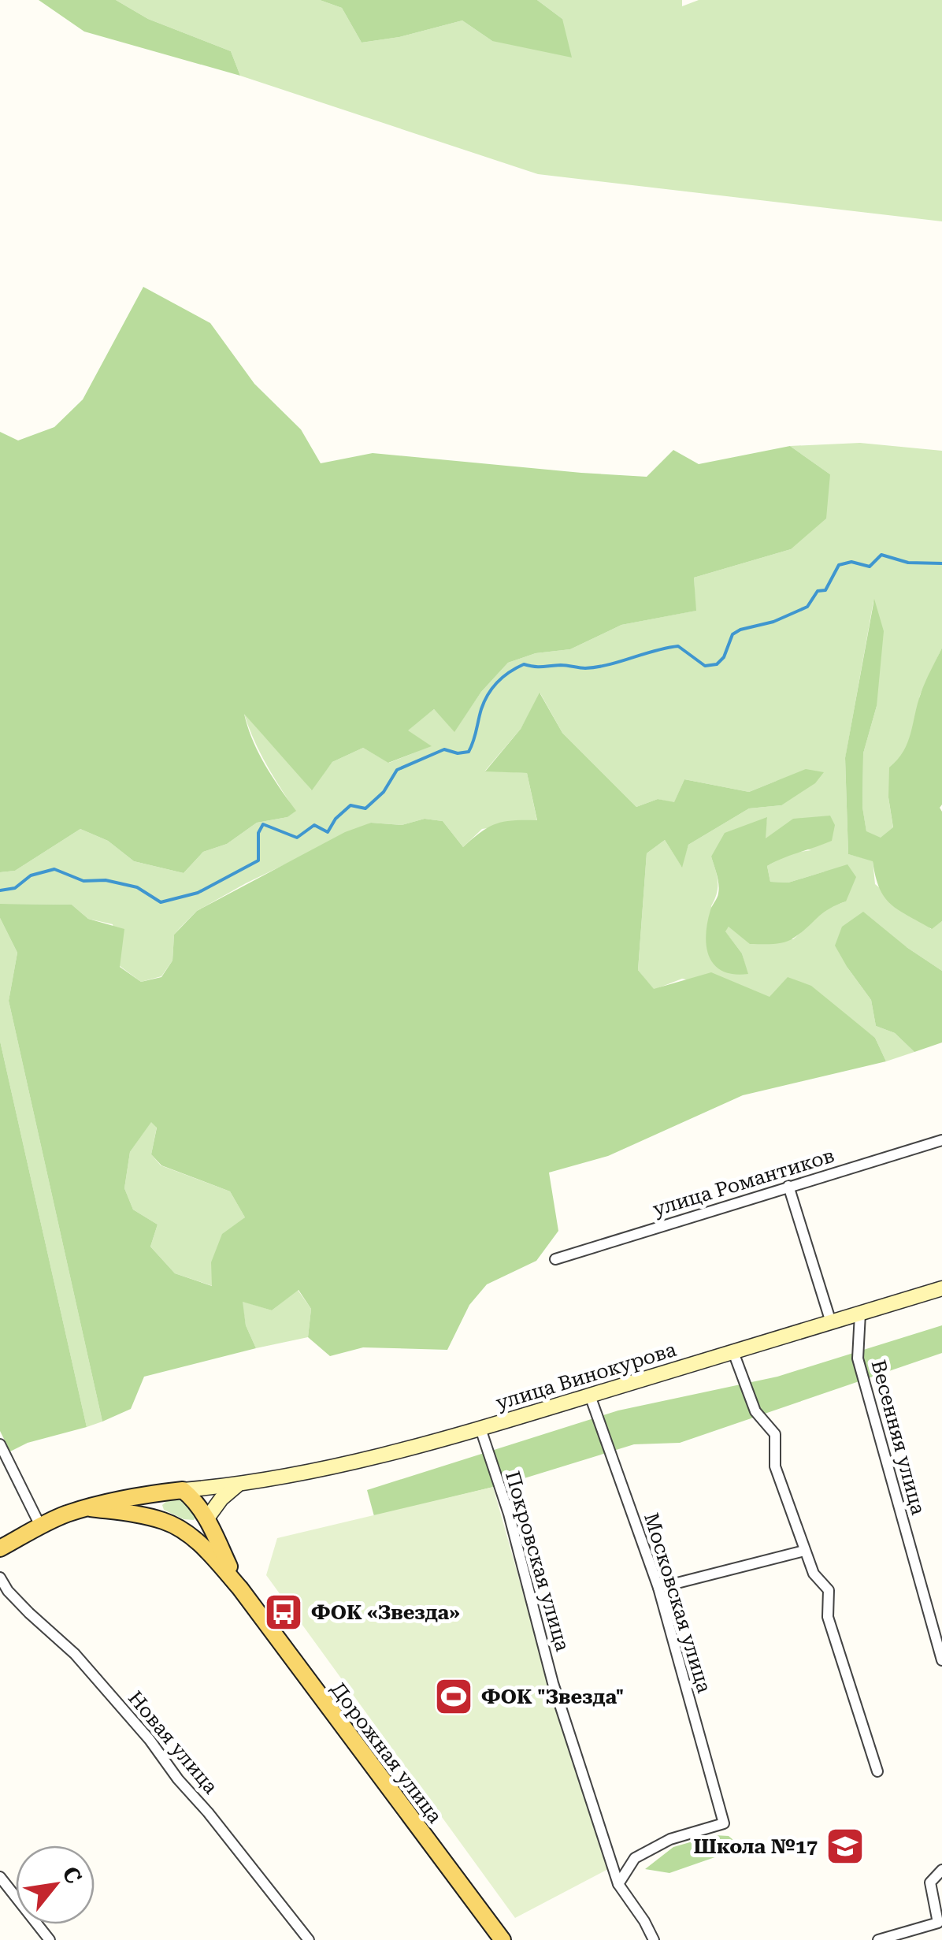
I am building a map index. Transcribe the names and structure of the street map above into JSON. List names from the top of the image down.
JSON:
{
  "streets": {
    "main road": ["улица Винокурова", "Дорожная улица"],
    "street": [
      "улица Романтиков",
      "Весенняя улица",
      "Покровская улица",
      "Московская улица",
      "Новая улица"
    ]
  },
  "crossings": [
    ["улица Винокурова", "Весенняя улица"],
    ["улица Винокурова", "Покровская улица"],
    ["улица Винокурова", "Московская улица"],
    ["Покровская улица", "Московская улица"]
  ],
  "places": {
    "bus stop": ["ФОК «Звезда»"],
    "sports": ["ФОК \"Звезда\""],
    "school or university": ["Школа №17"]
  },
  "north": "top right"
}
